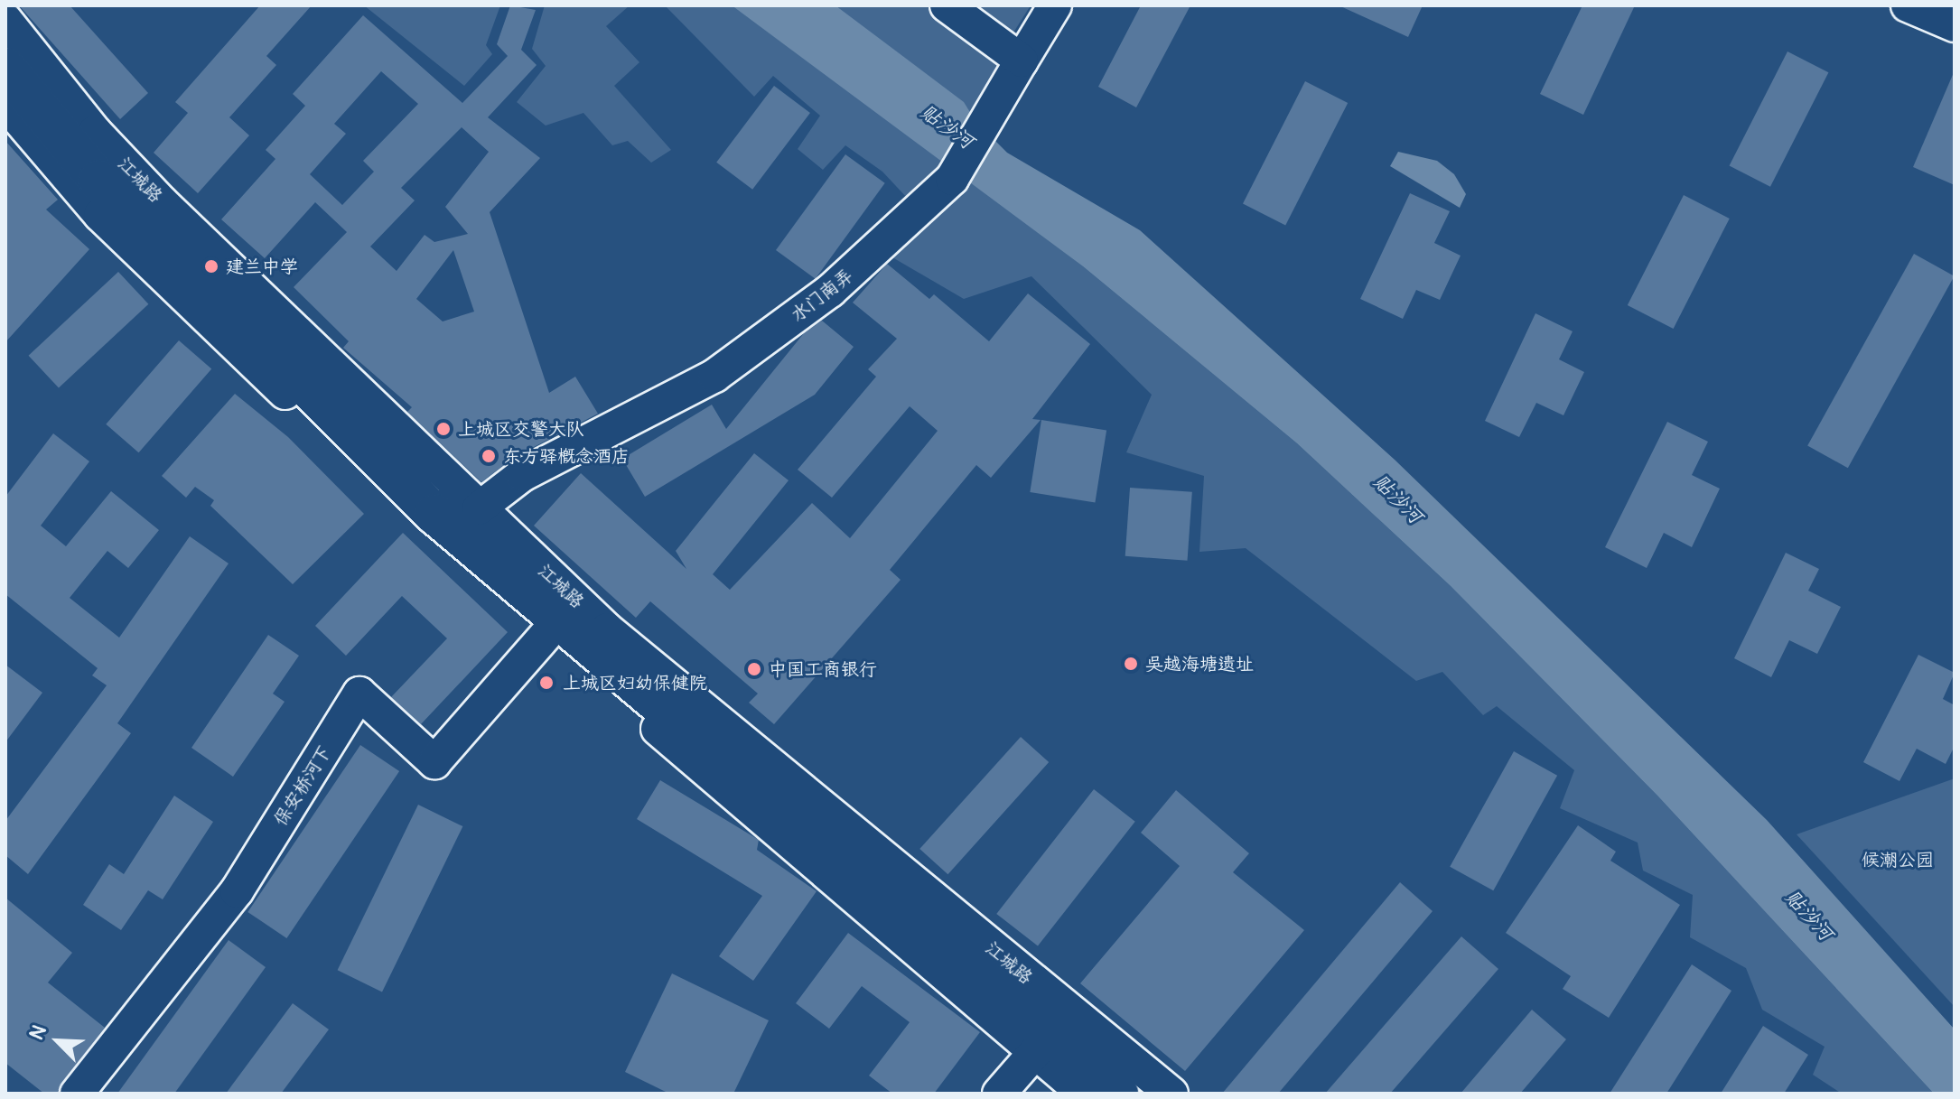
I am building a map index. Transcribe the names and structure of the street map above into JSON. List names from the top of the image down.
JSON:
{
  "streets": {
    "main road": ["江城路"],
    "street": ["水门南弄", "保安桥河下"]
  },
  "crossings": [
    ["江城路", "水门南弄"],
    ["江城路", "保安桥河下"]
  ],
  "water": ["贴沙河"],
  "parks": ["候潮公园"],
  "places": [
    "建兰中学",
    "上城区交警大队",
    "东方驿概念酒店",
    "吴越海塘遗址",
    "中国工商银行",
    "上城区妇幼保健院"
  ],
  "north": "top left"
}
